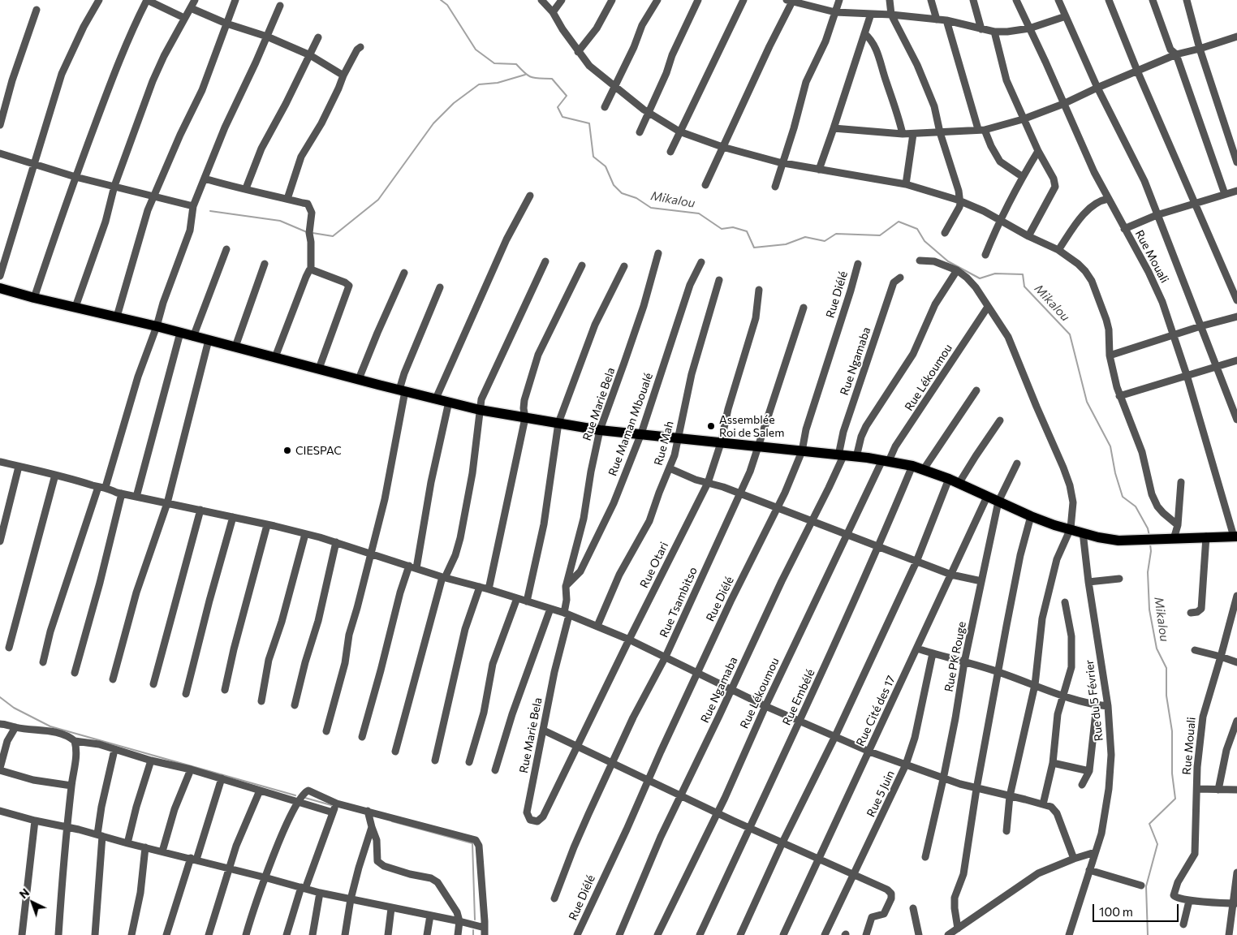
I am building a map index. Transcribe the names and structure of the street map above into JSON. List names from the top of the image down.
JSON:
{
  "streets": {
    "street": [
      "Rue Mouali",
      "Rue Diélé",
      "Rue Ngamaba",
      "Rue Lékoumou",
      "Rue Marie Bela",
      "Rue Maman Mboualé",
      "Rue Mah",
      "Rue Otari",
      "Rue Tsambitso",
      "Rue PK Rouge",
      "Rue Embélé",
      "Rue du 5 Février",
      "Rue Cité des 17",
      "Rue 5 Juin"
    ]
  },
  "crossings": [
    ["Rue Marie Bela", "Rue Maman Mboualé"],
    ["Rue Marie Bela", "Rue Otari"]
  ],
  "water": ["Mikalou"],
  "places": ["Assemblée Roi de Salem", "CIESPAC"],
  "scale_bar": "100 m",
  "north": "top left"
}
